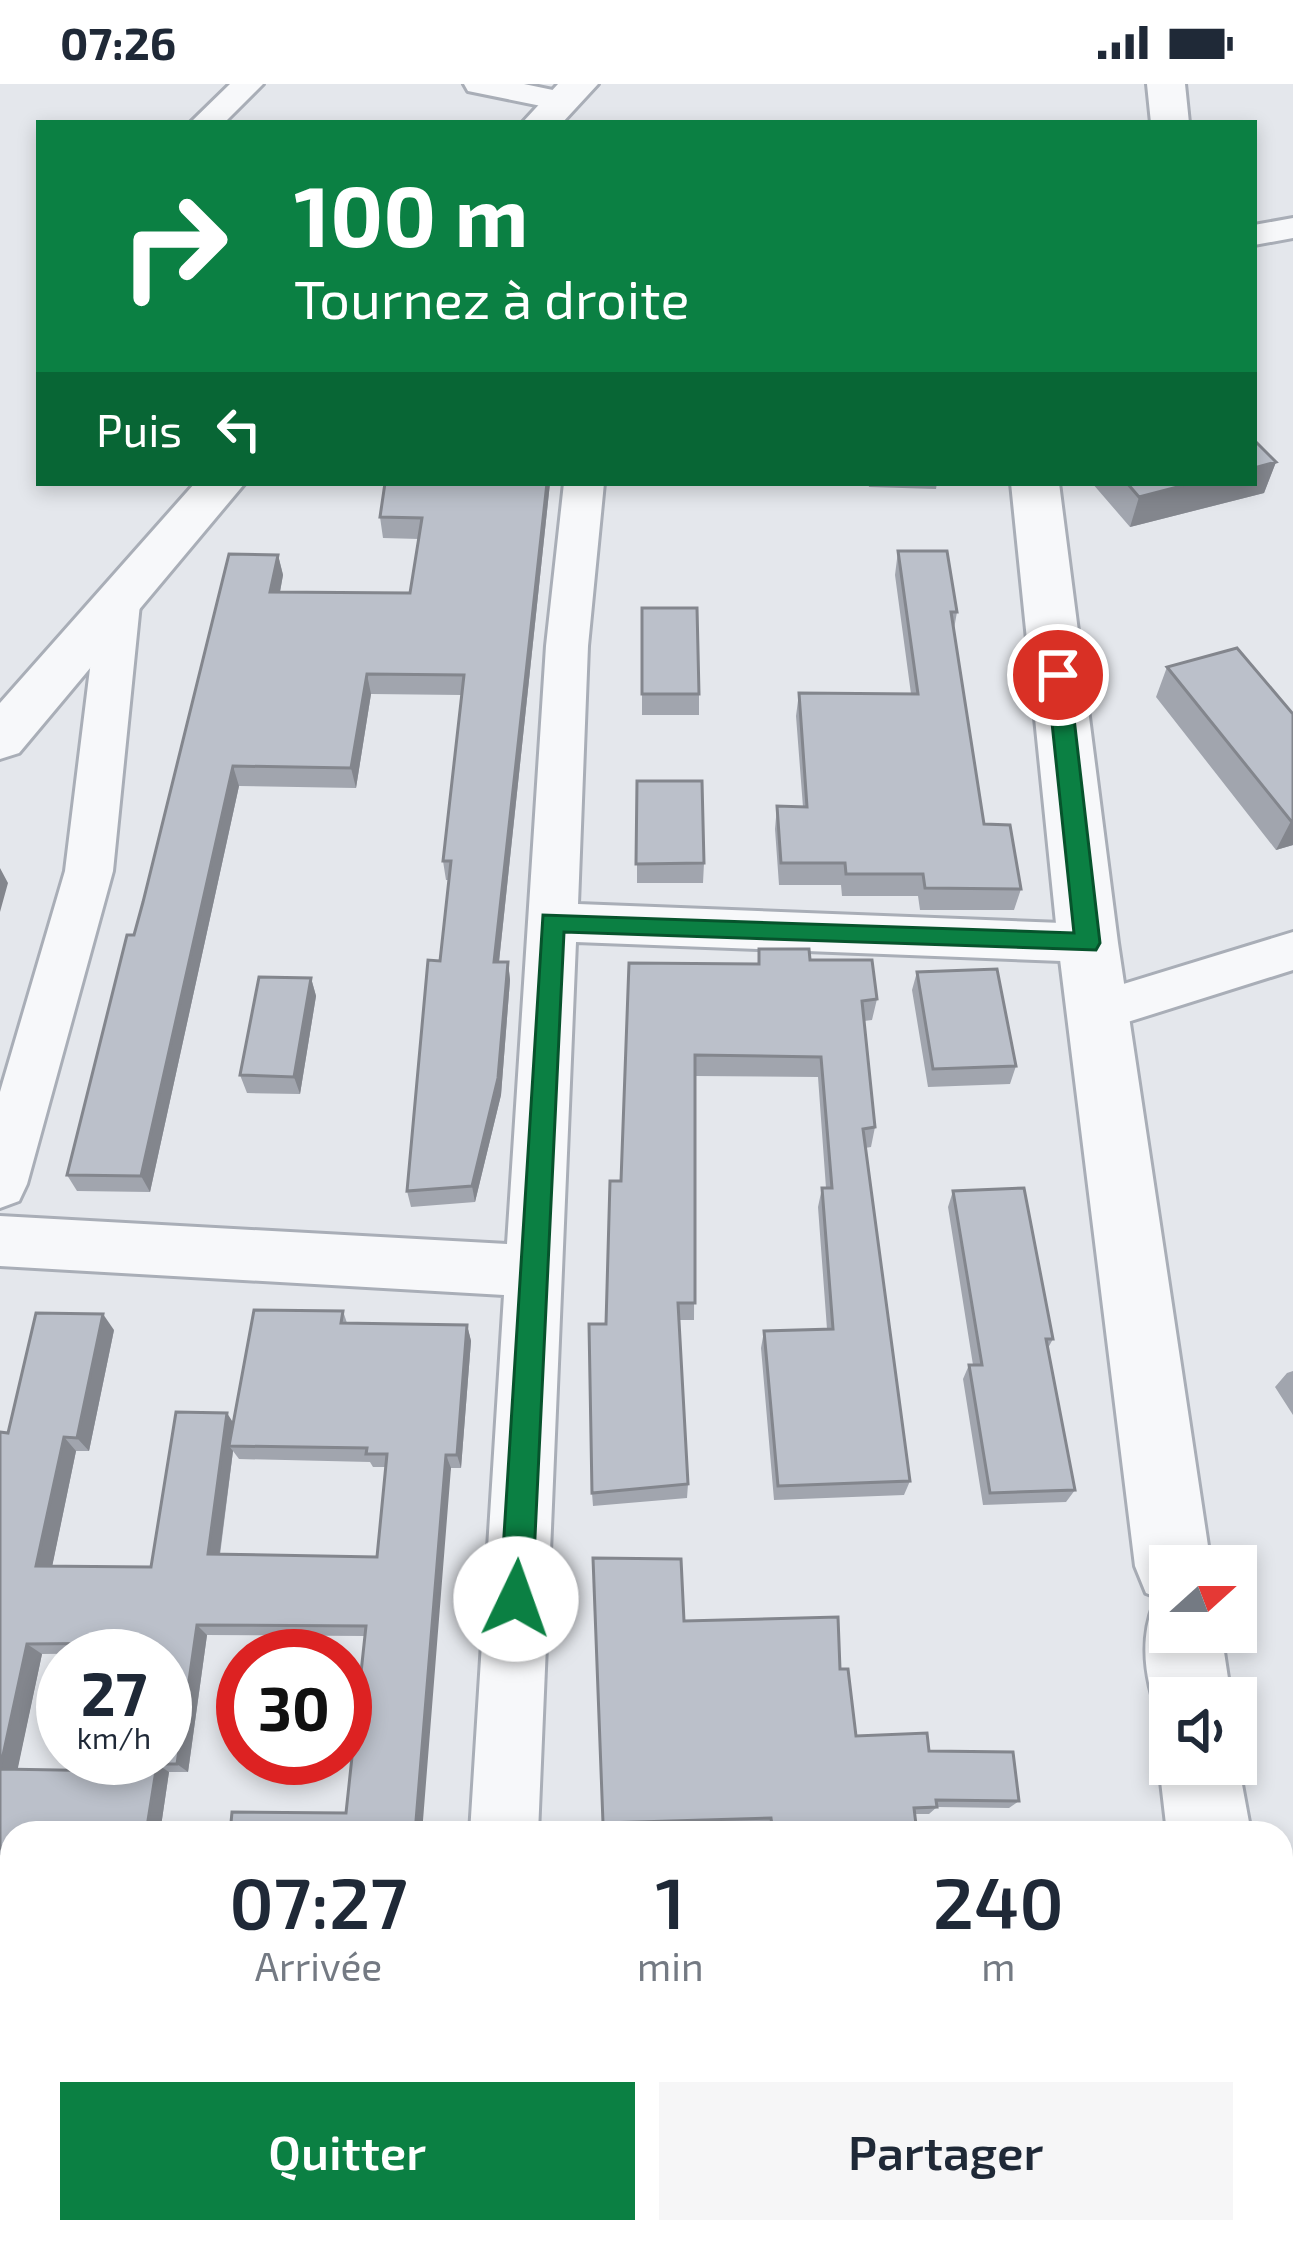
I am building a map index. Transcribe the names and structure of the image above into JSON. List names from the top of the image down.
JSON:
{
  "north": "right",
  "page": {
    "status": "07:26",
    "turn": ["100 m", "Tournez à droite"],
    "then": "Puis",
    "speed": "27 km/h",
    "limit": "30",
    "eta": [
      "07:27",
      "Arrivée",
      "1",
      "min",
      "240",
      "m"
    ],
    "buttons": ["Quitter", "Partager"]
  }
}
